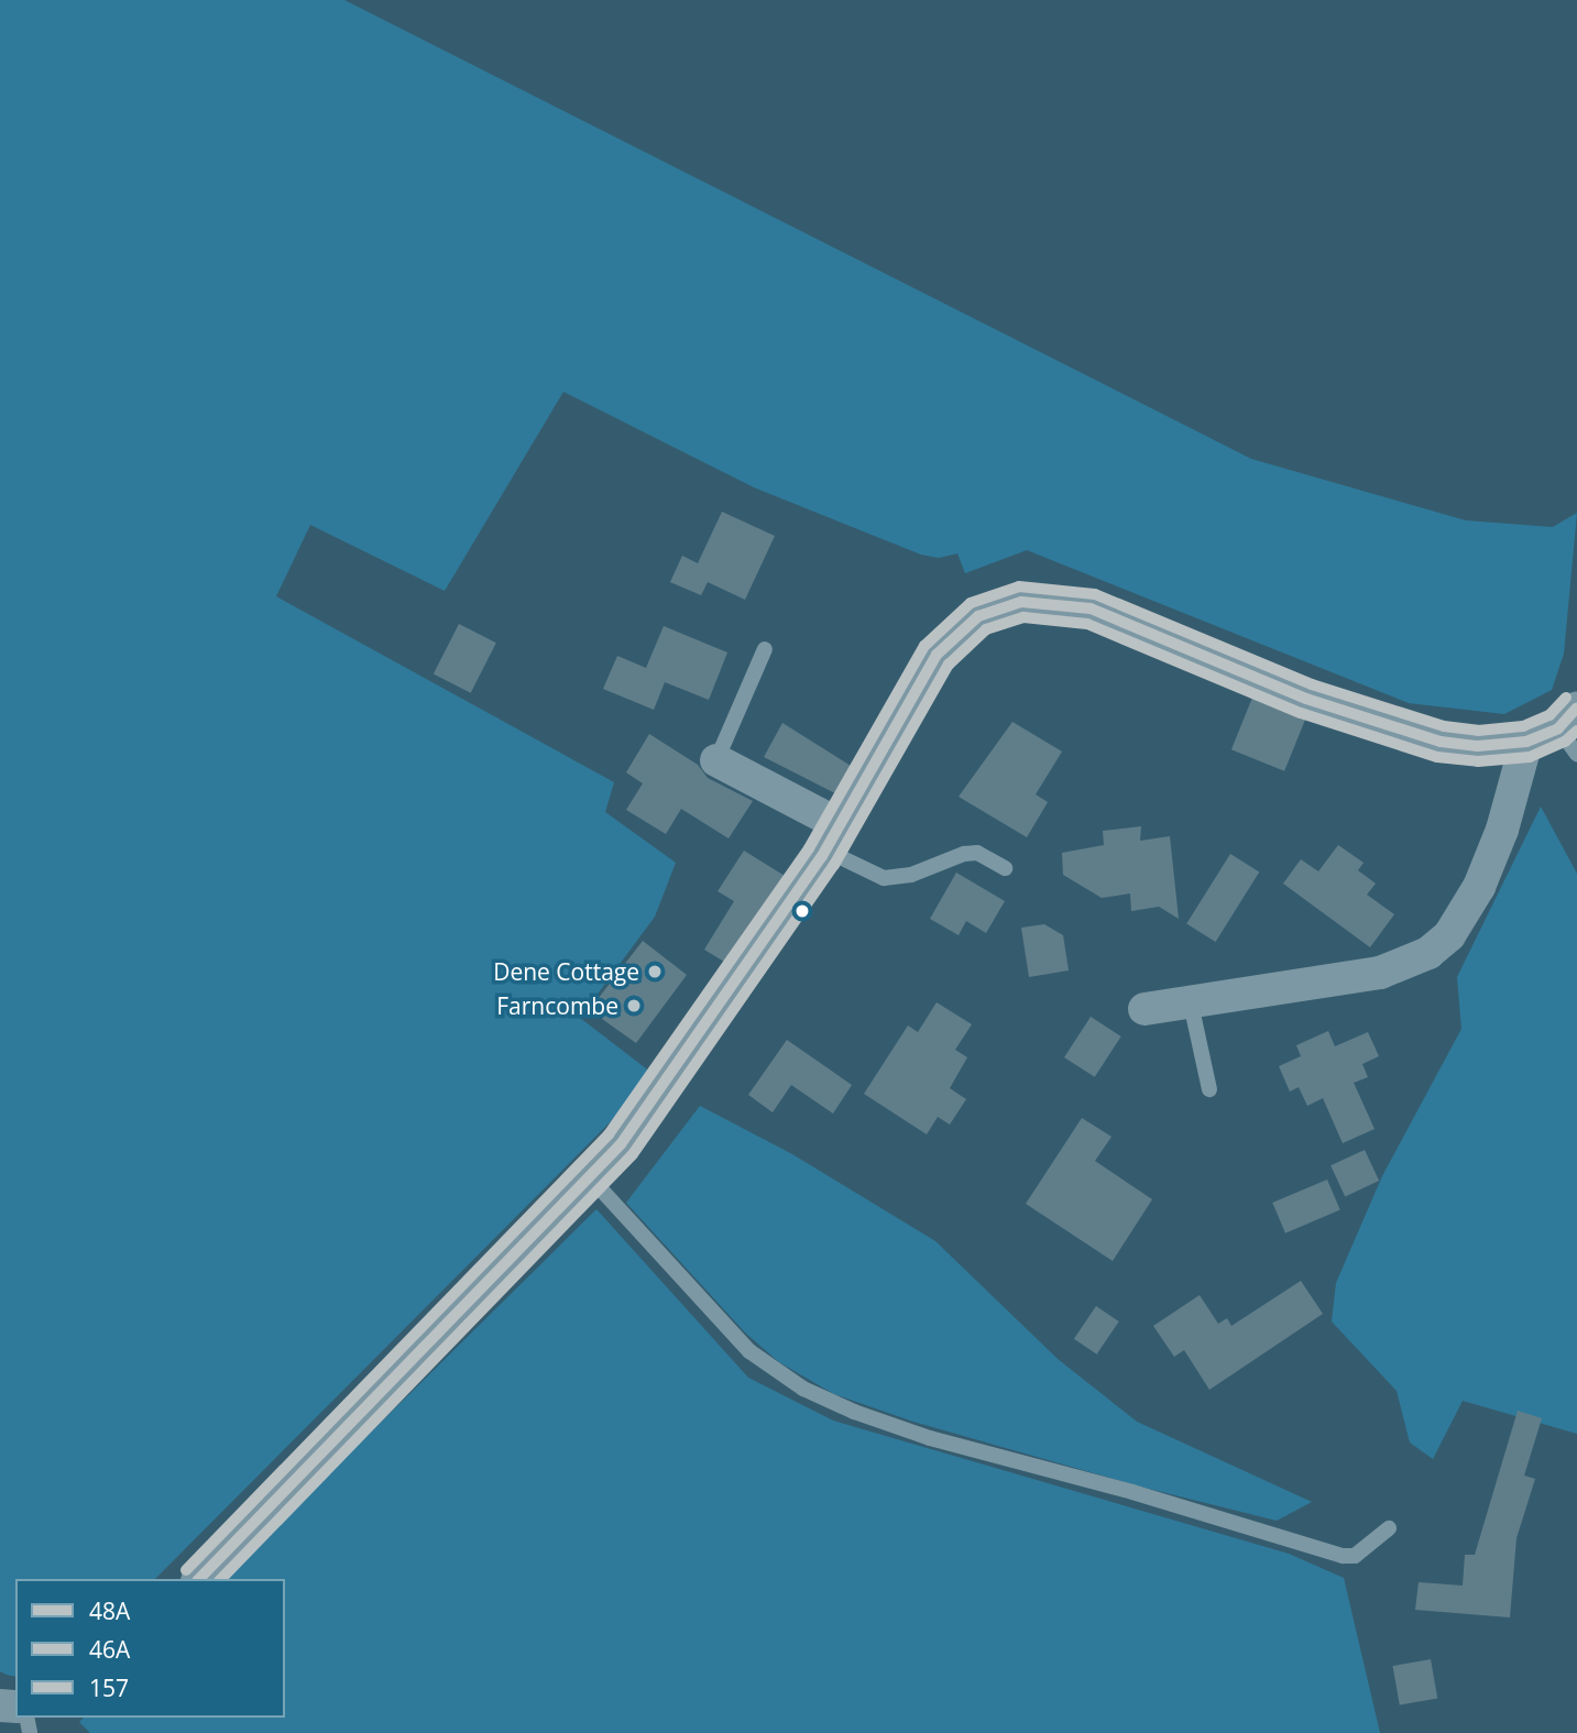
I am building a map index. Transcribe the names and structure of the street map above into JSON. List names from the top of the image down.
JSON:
{
  "places": ["Dene Cottage", "Farncombe"],
  "lines": ["transit line 157", "transit line 48A", "transit line 46A"],
  "legend": ["48A", "46A", "157"]
}
